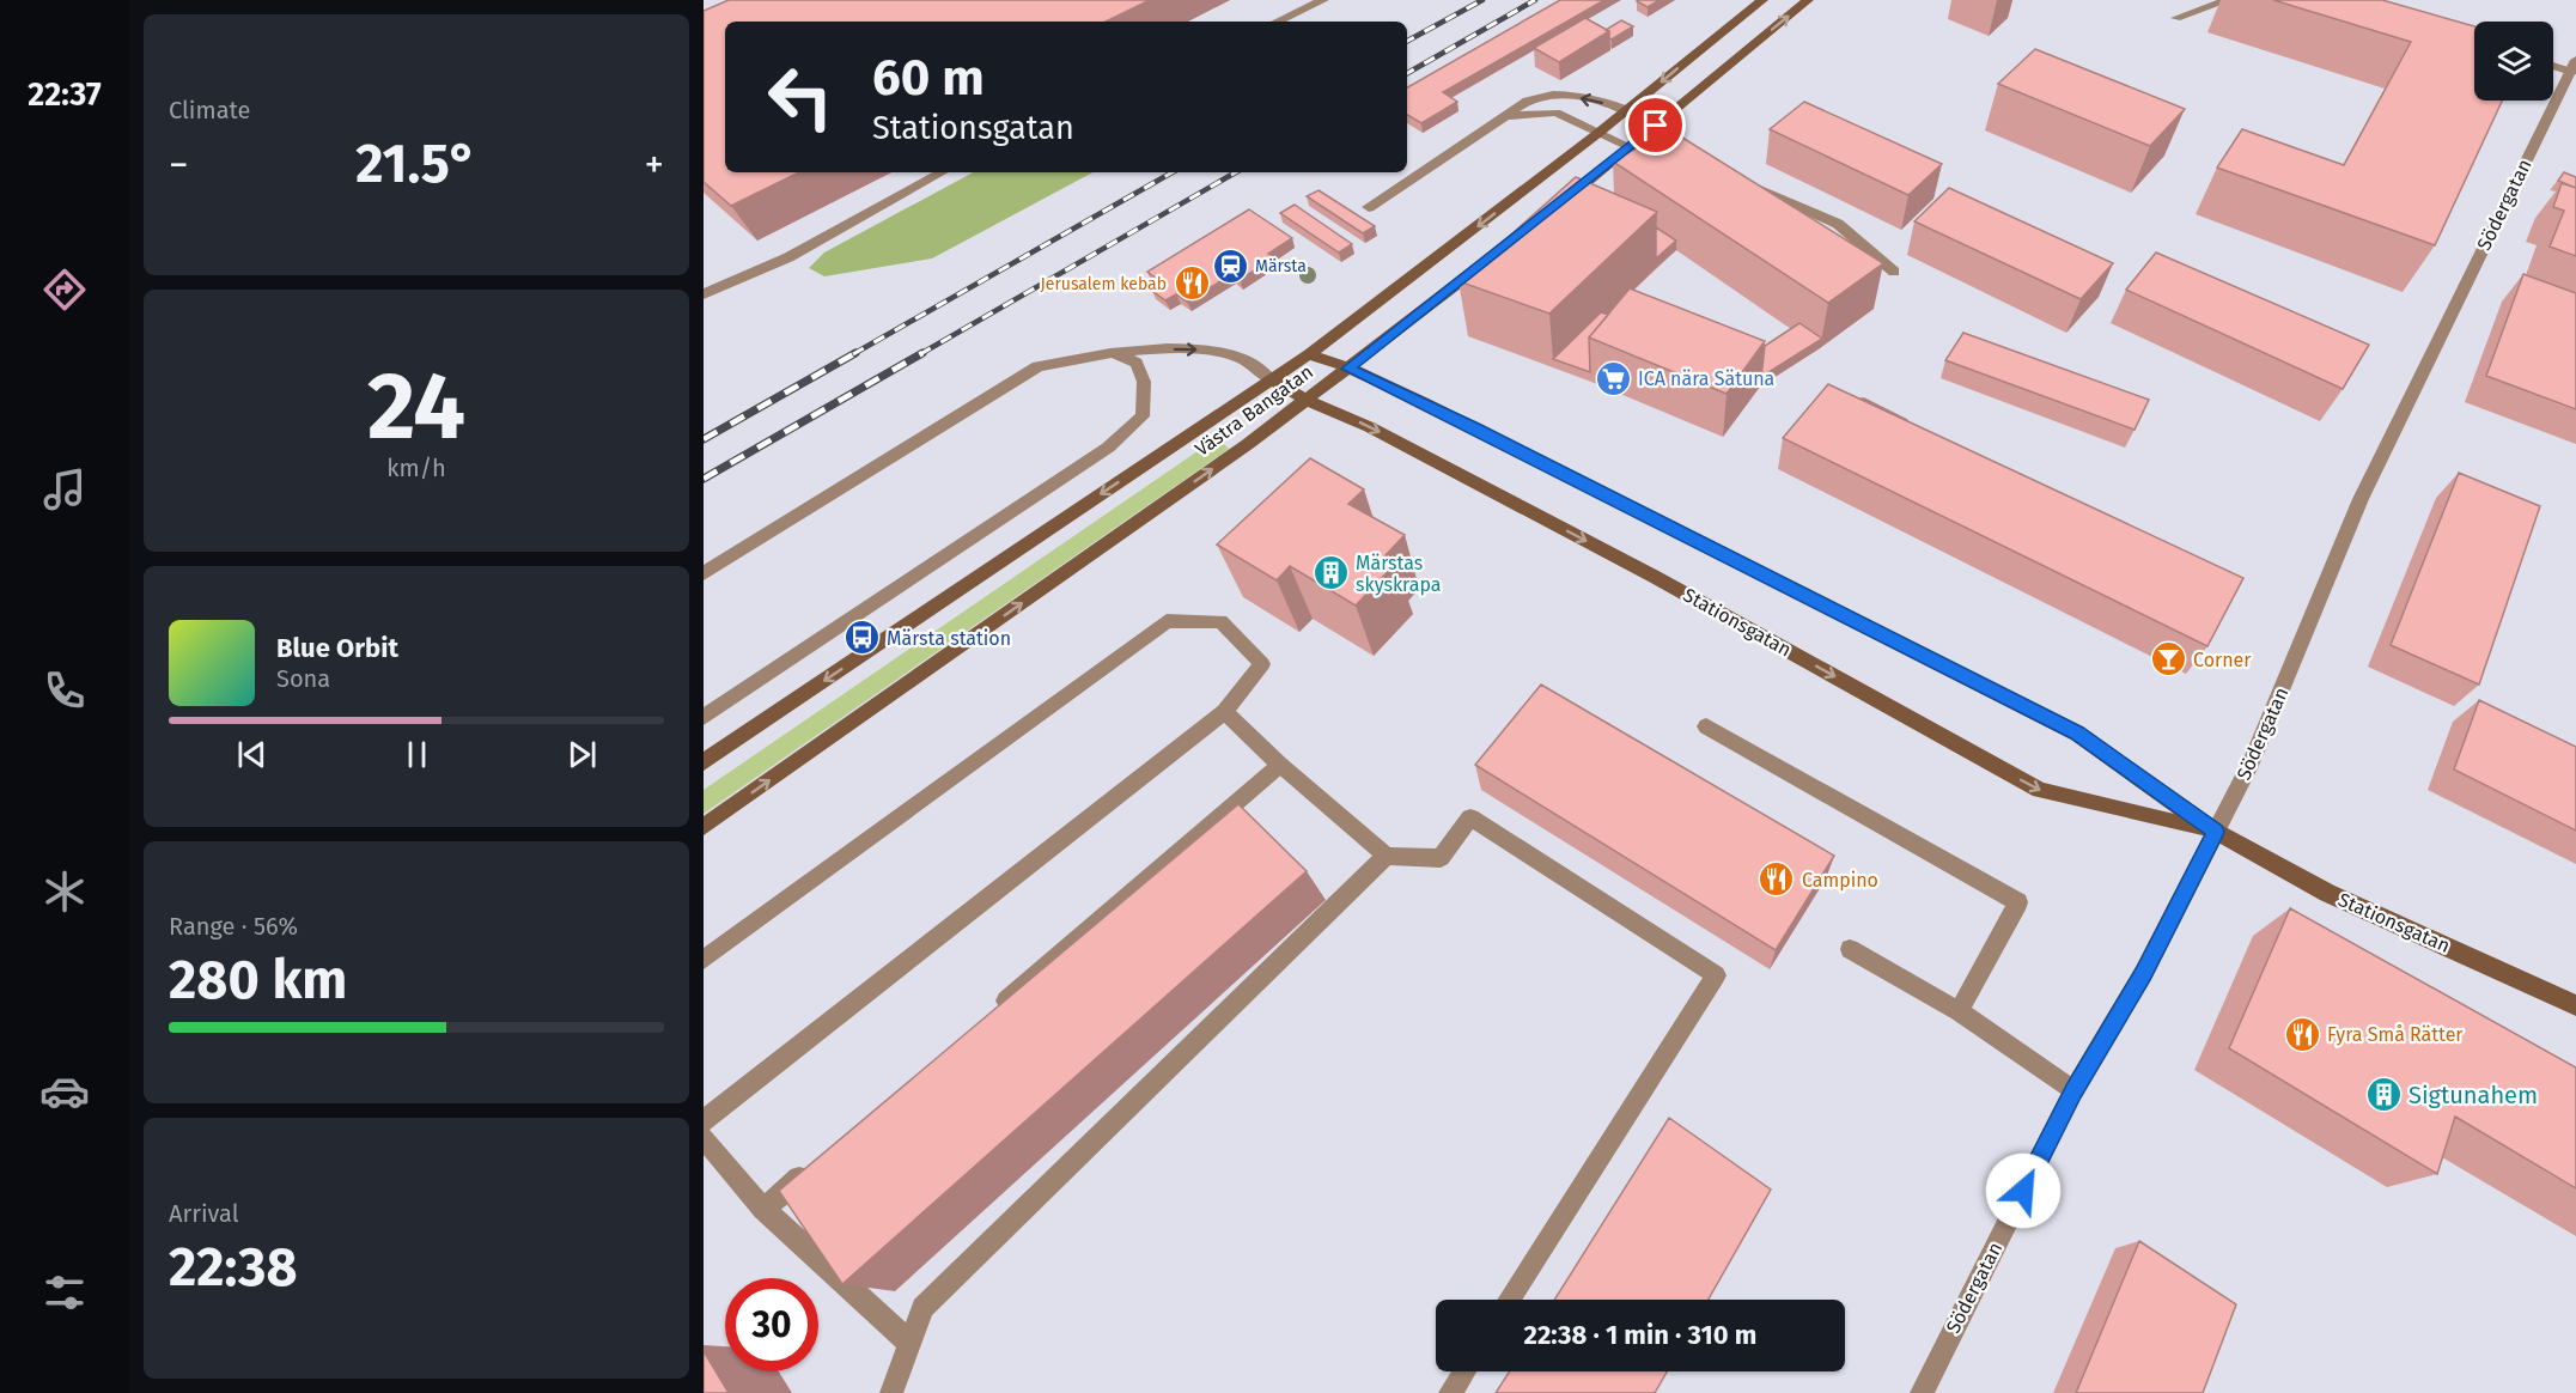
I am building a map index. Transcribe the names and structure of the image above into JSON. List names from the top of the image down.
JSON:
{
  "streets": {
    "street": ["Södergatan", "Västra Bangatan", "Stationsgatan"]
  },
  "crossings": [
    ["Södergatan", "Stationsgatan"],
    ["Västra Bangatan", "Stationsgatan"]
  ],
  "places": {
    "station": ["Märsta"],
    "restaurant": ["Jerusalem kebab", "Campino", "Fyra Små Rätter"],
    "supermarket": ["ICA nära Sätuna"],
    "building": ["Märstas skyskrapa", "Sigtunahem"],
    "bus stop": ["Märsta station"],
    "bar": ["Corner"]
  },
  "page": {
    "tabs": "22:37",
    "tile": [
      "Climate",
      ["24", "km/h"],
      ["Range · 56%", "280 km"],
      ["Arrival", "22:38"]
    ],
    "turn": ["60 m", "Stationsgatan"],
    "heat": ["−", "21.5°", "+"],
    "song": ["Blue Orbit", "Sona"],
    "limit": "30",
    "trip": "22:38 · 1 min · 310 m"
  }
}
